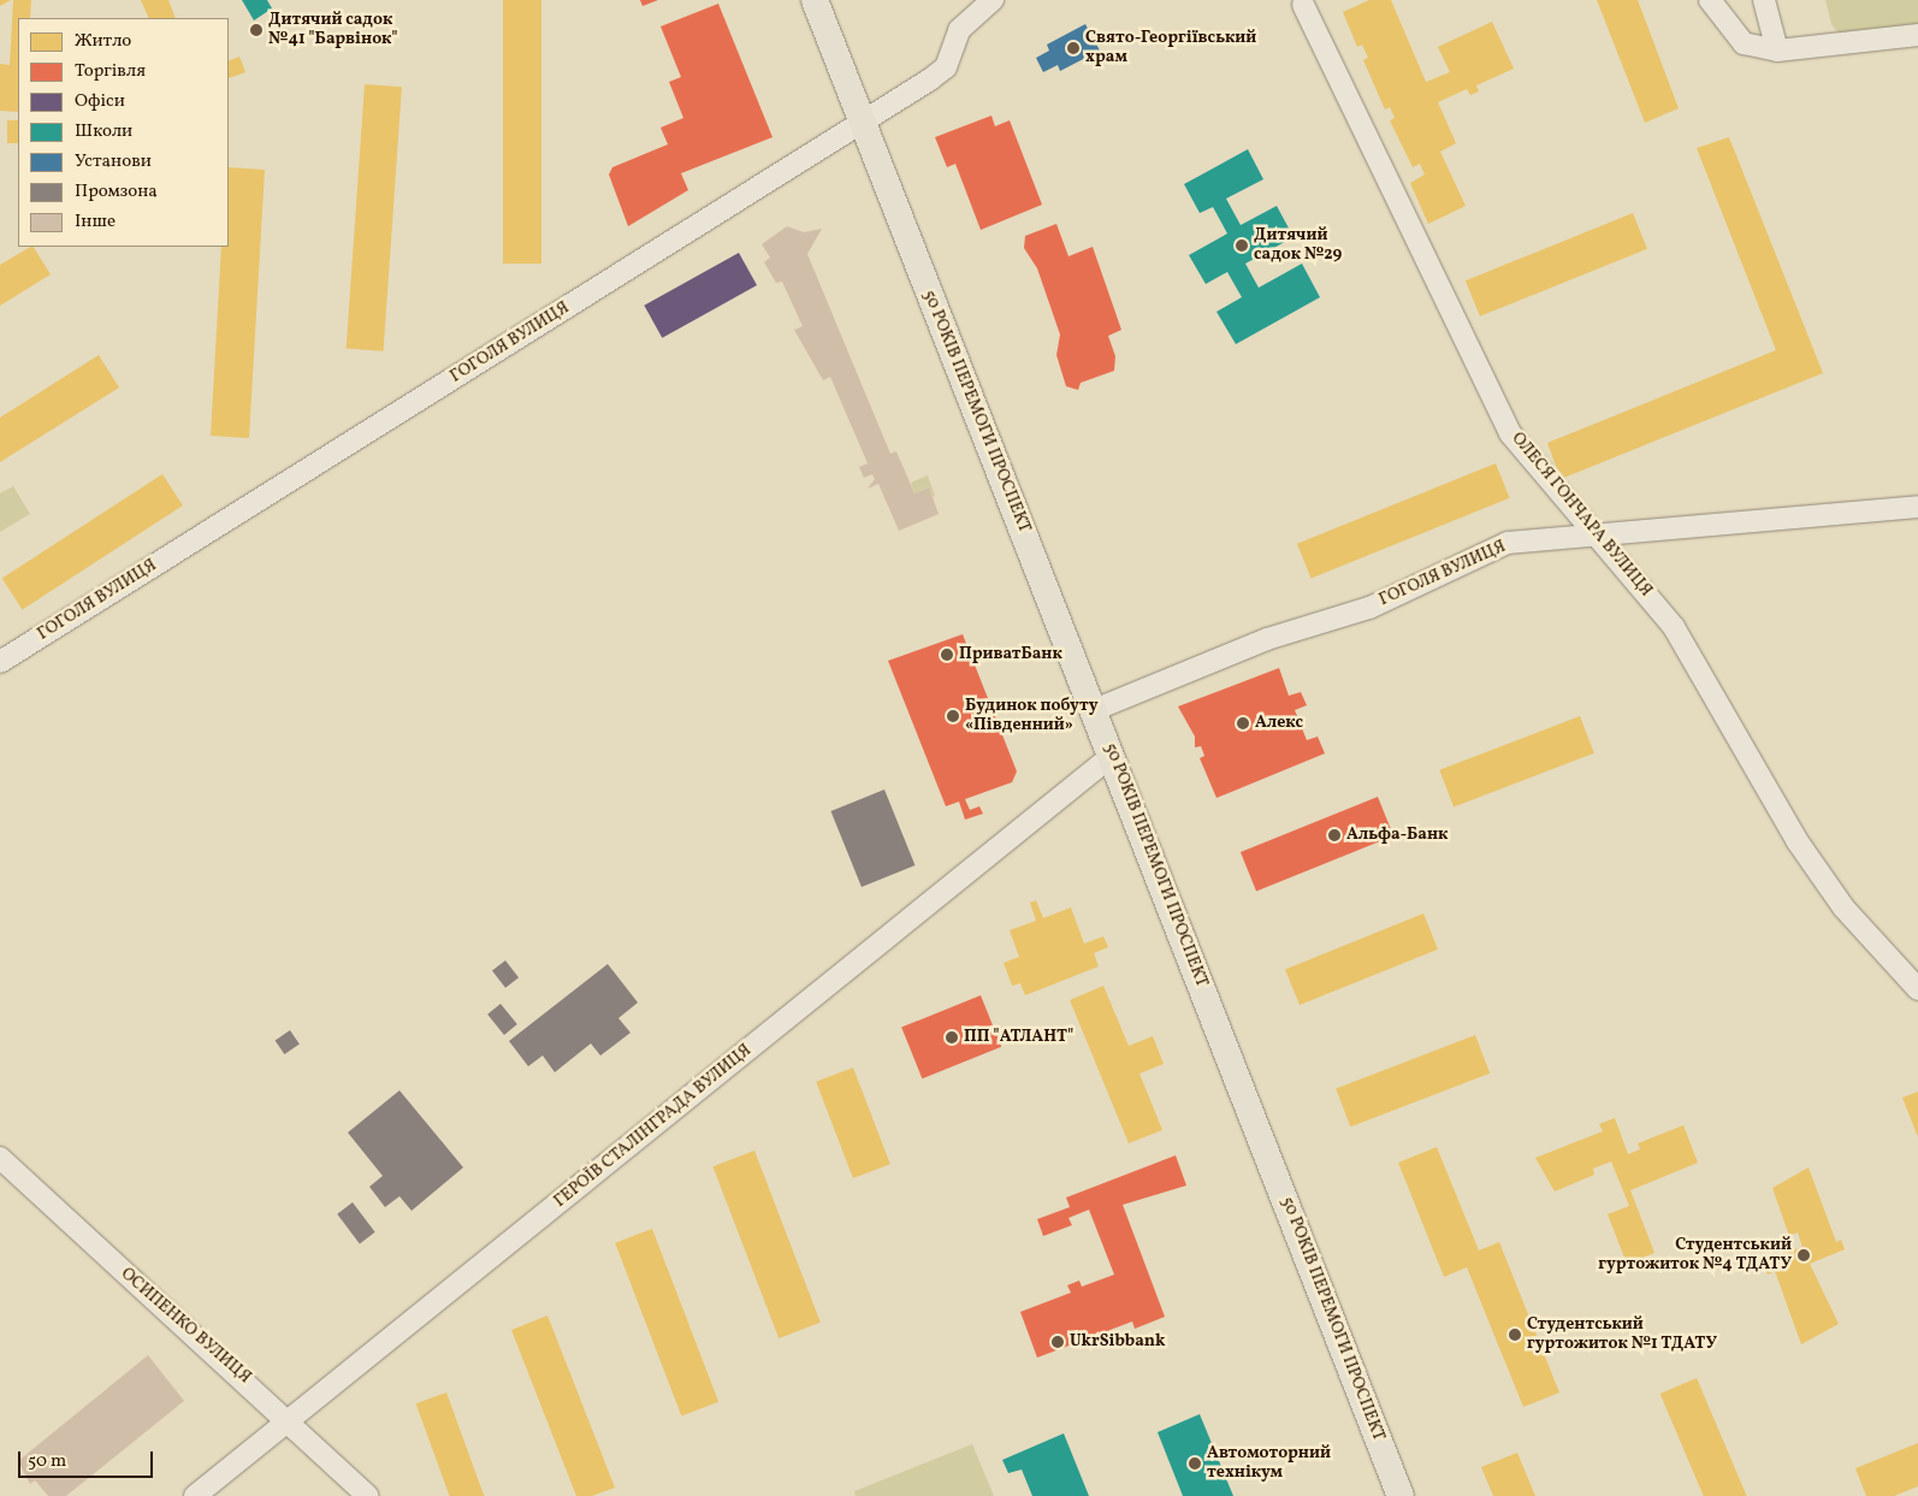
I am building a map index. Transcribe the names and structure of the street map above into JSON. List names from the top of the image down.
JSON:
{
  "streets": {
    "main road": ["50 РОКІВ ПЕРЕМОГИ ПРОСПЕКТ"],
    "street": [
      "ГОГОЛЯ ВУЛИЦЯ",
      "ОЛЕСЯ ГОНЧАРА ВУЛИЦЯ",
      "ГЕРОЇВ СТАЛІНГРАДА ВУЛИЦЯ",
      "ОСИПЕНКО ВУЛИЦЯ"
    ]
  },
  "crossings": [
    ["ГОГОЛЯ ВУЛИЦЯ", "50 РОКІВ ПЕРЕМОГИ ПРОСПЕКТ"],
    ["ГОГОЛЯ ВУЛИЦЯ", "ОЛЕСЯ ГОНЧАРА ВУЛИЦЯ"],
    ["50 РОКІВ ПЕРЕМОГИ ПРОСПЕКТ", "ГЕРОЇВ СТАЛІНГРАДА ВУЛИЦЯ"],
    ["ГЕРОЇВ СТАЛІНГРАДА ВУЛИЦЯ", "ОСИПЕНКО ВУЛИЦЯ"]
  ],
  "places": [
    "Дитячий садок №41 \"Барвінок\"",
    "Свято-Георгіївський храм",
    "Дитячий садок №29",
    "ПриватБанк",
    "Будинок побуту «Південний»",
    "Алекс",
    "Альфа-Банк",
    "ПП \"АТЛАНТ\"",
    "Студентський гуртожиток №4 ТДАТУ",
    "Студентський гуртожиток №1 ТДАТУ",
    "UkrSibbank",
    "Автомоторний технікум"
  ],
  "legend": [
    "Житло",
    "Торгівля",
    "Офіси",
    "Школи",
    "Установи",
    "Промзона",
    "Інше"
  ],
  "scale_bar": "50 m"
}
